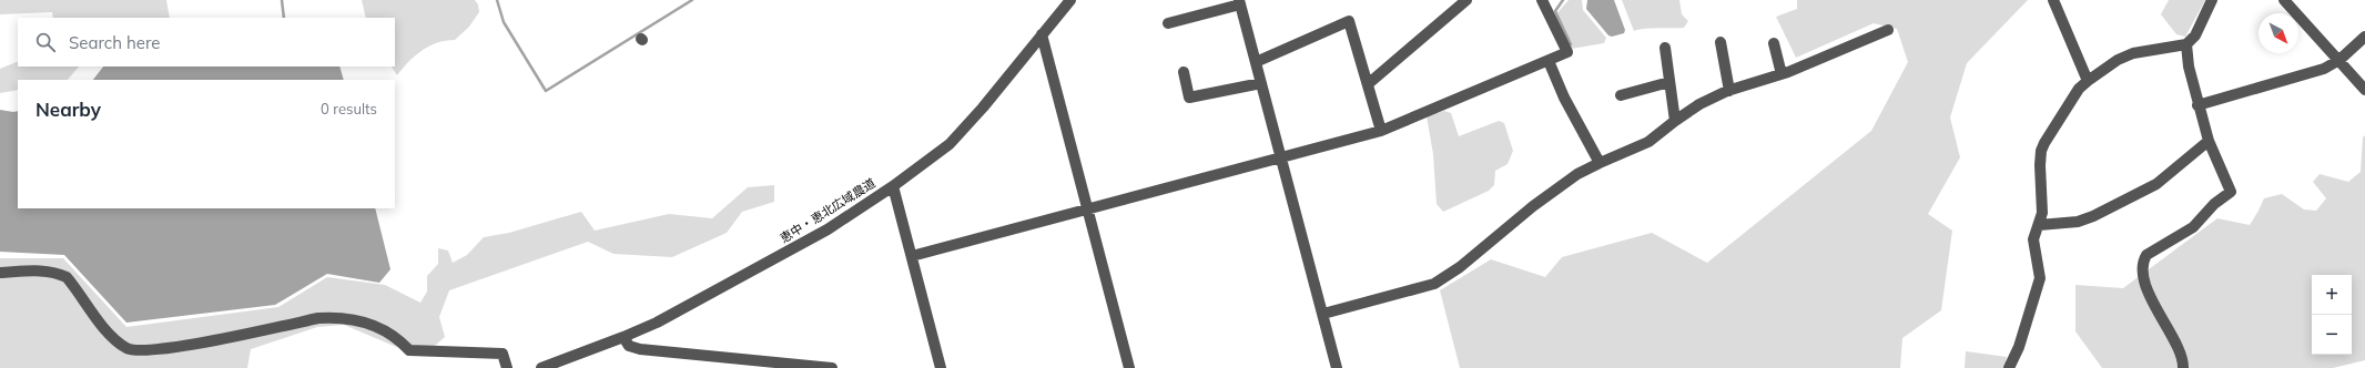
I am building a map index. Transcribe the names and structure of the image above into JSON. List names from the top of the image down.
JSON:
{
  "streets": {
    "street": ["恵中・恵北広域農道"]
  },
  "north": "bottom right",
  "page": {
    "search": "Search here",
    "heading": ["Nearby", "0 results"],
    "map_buttons": ["+", "−"]
  }
}
